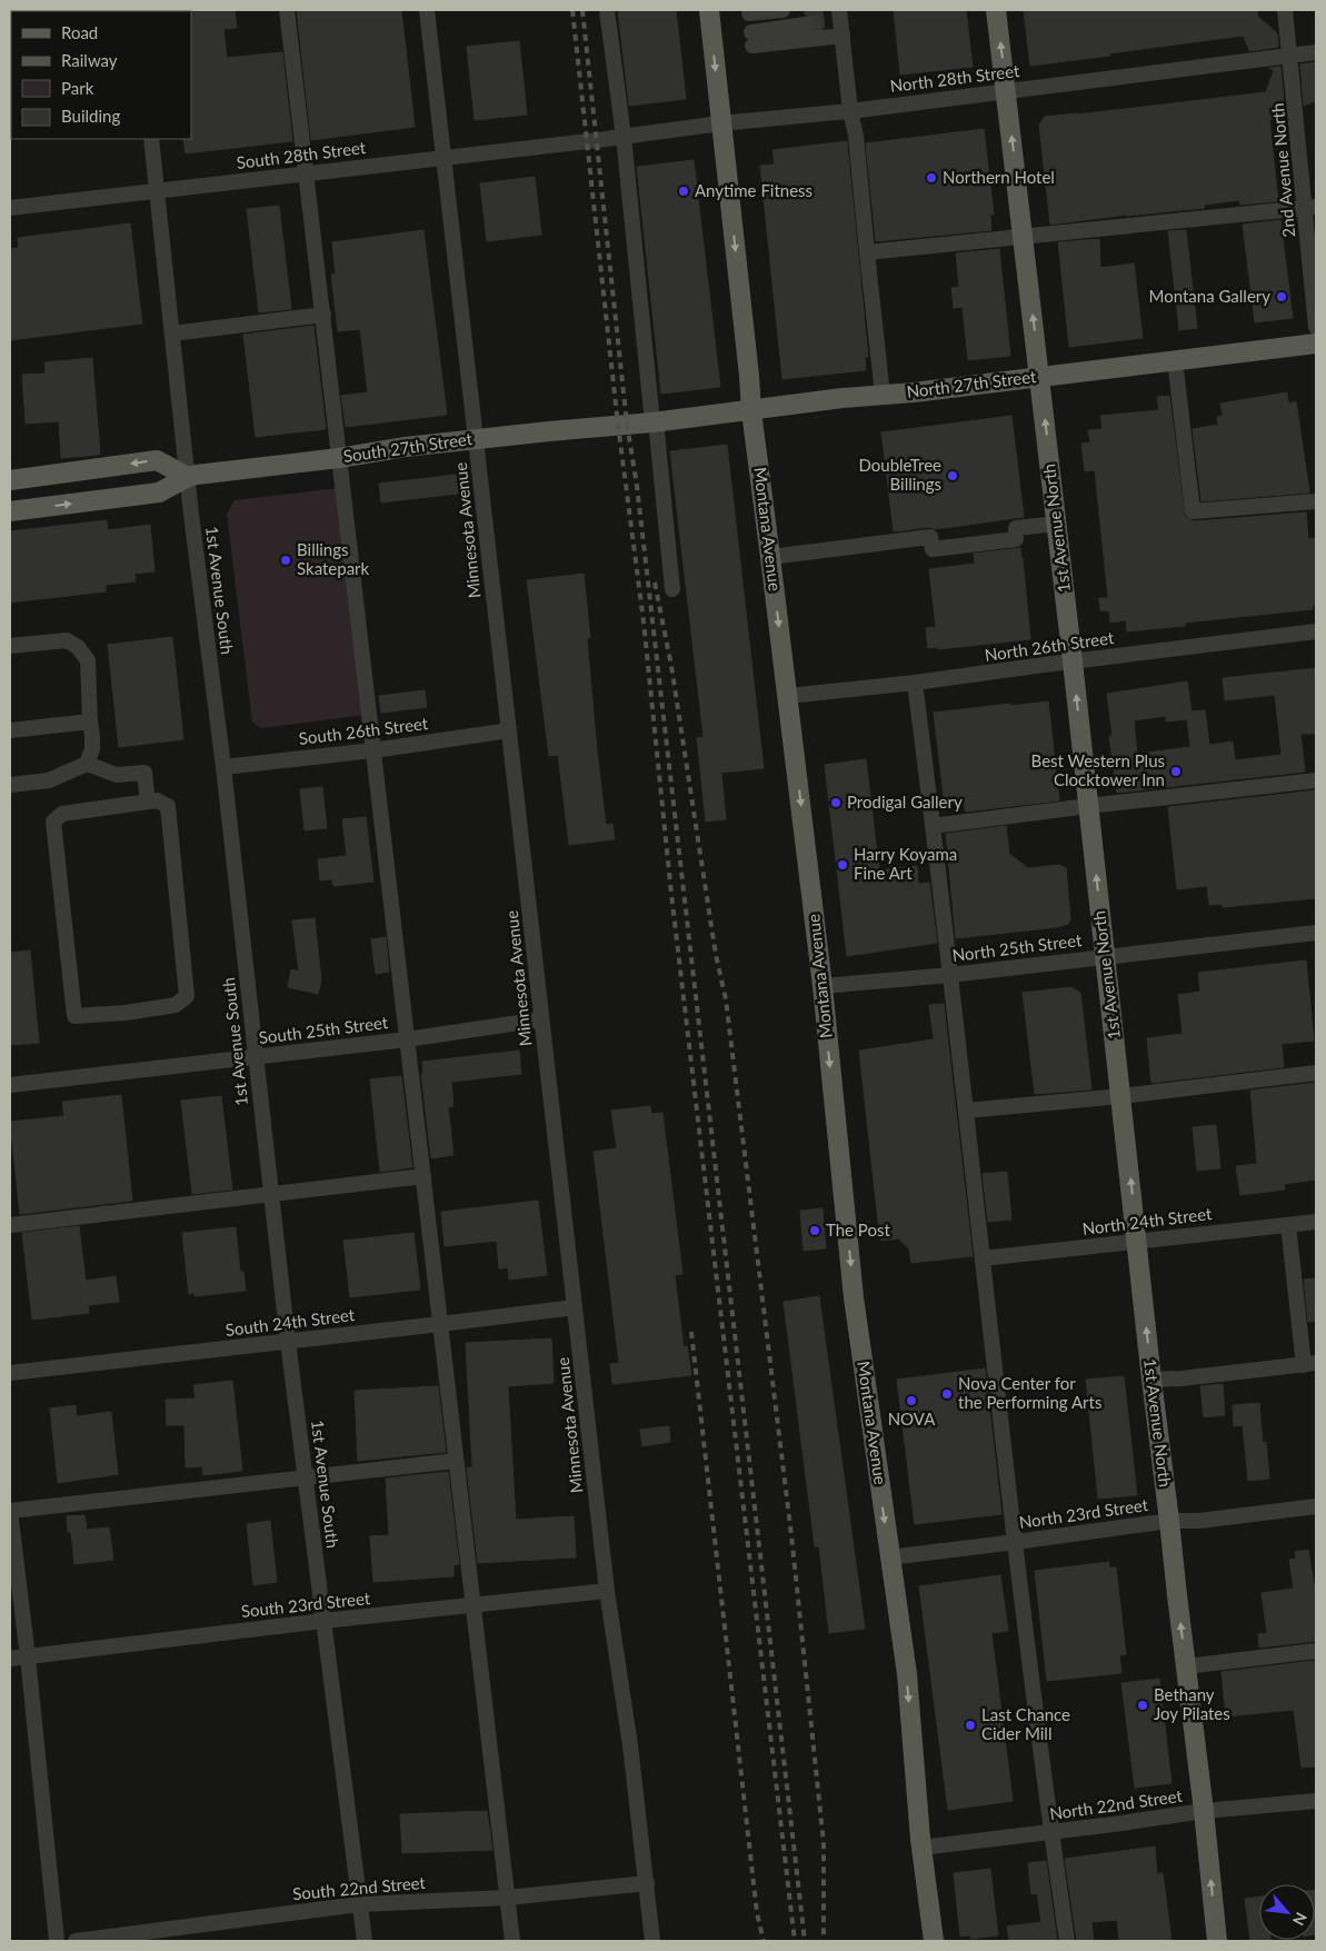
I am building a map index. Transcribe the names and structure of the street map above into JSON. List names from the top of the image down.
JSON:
{
  "streets": {
    "main road": [
      "North 27th Street",
      "South 27th Street",
      "1st Avenue North",
      "Montana Avenue"
    ],
    "street": [
      "North 28th Street",
      "South 28th Street",
      "2nd Avenue North",
      "Minnesota Avenue",
      "1st Avenue South",
      "North 26th Street",
      "South 26th Street",
      "North 25th Street",
      "South 25th Street",
      "North 24th Street",
      "South 24th Street",
      "North 23rd Street",
      "South 23rd Street",
      "North 22nd Street",
      "South 22nd Street"
    ]
  },
  "crossings": [
    ["North 28th Street", "South 28th Street"],
    ["North 28th Street", "2nd Avenue North"],
    ["North 28th Street", "1st Avenue North"],
    ["North 28th Street", "Montana Avenue"],
    ["South 28th Street", "Minnesota Avenue"],
    ["South 28th Street", "1st Avenue South"],
    ["North 27th Street", "South 27th Street"],
    ["North 27th Street", "1st Avenue North"],
    ["North 27th Street", "Montana Avenue"],
    ["South 27th Street", "Minnesota Avenue"],
    ["South 27th Street", "1st Avenue South"],
    ["1st Avenue North", "North 26th Street"],
    ["1st Avenue North", "North 25th Street"],
    ["1st Avenue North", "North 24th Street"],
    ["1st Avenue North", "North 23rd Street"],
    ["1st Avenue North", "North 22nd Street"],
    ["Montana Avenue", "North 26th Street"],
    ["Montana Avenue", "North 25th Street"],
    ["Montana Avenue", "North 23rd Street"],
    ["Montana Avenue", "North 22nd Street"],
    ["Minnesota Avenue", "South 26th Street"],
    ["Minnesota Avenue", "South 25th Street"],
    ["Minnesota Avenue", "South 24th Street"],
    ["Minnesota Avenue", "South 23rd Street"],
    ["Minnesota Avenue", "South 22nd Street"],
    ["1st Avenue South", "South 26th Street"],
    ["1st Avenue South", "South 25th Street"],
    ["1st Avenue South", "South 24th Street"],
    ["1st Avenue South", "South 23rd Street"],
    ["1st Avenue South", "South 22nd Street"]
  ],
  "one_way": ["1st Avenue North", "Montana Avenue"],
  "places": [
    "Northern Hotel",
    "Anytime Fitness",
    "Montana Gallery",
    "DoubleTree Billings",
    "Billings Skatepark",
    "Best Western Plus Clocktower Inn",
    "Prodigal Gallery",
    "Harry Koyama Fine Art",
    "The Post",
    "Nova Center for the Performing Arts",
    "NOVA",
    "Bethany Joy Pilates",
    "Last Chance Cider Mill"
  ],
  "legend": [
    "Road",
    "Railway",
    "Park",
    "Building"
  ],
  "north": "bottom right"
}
